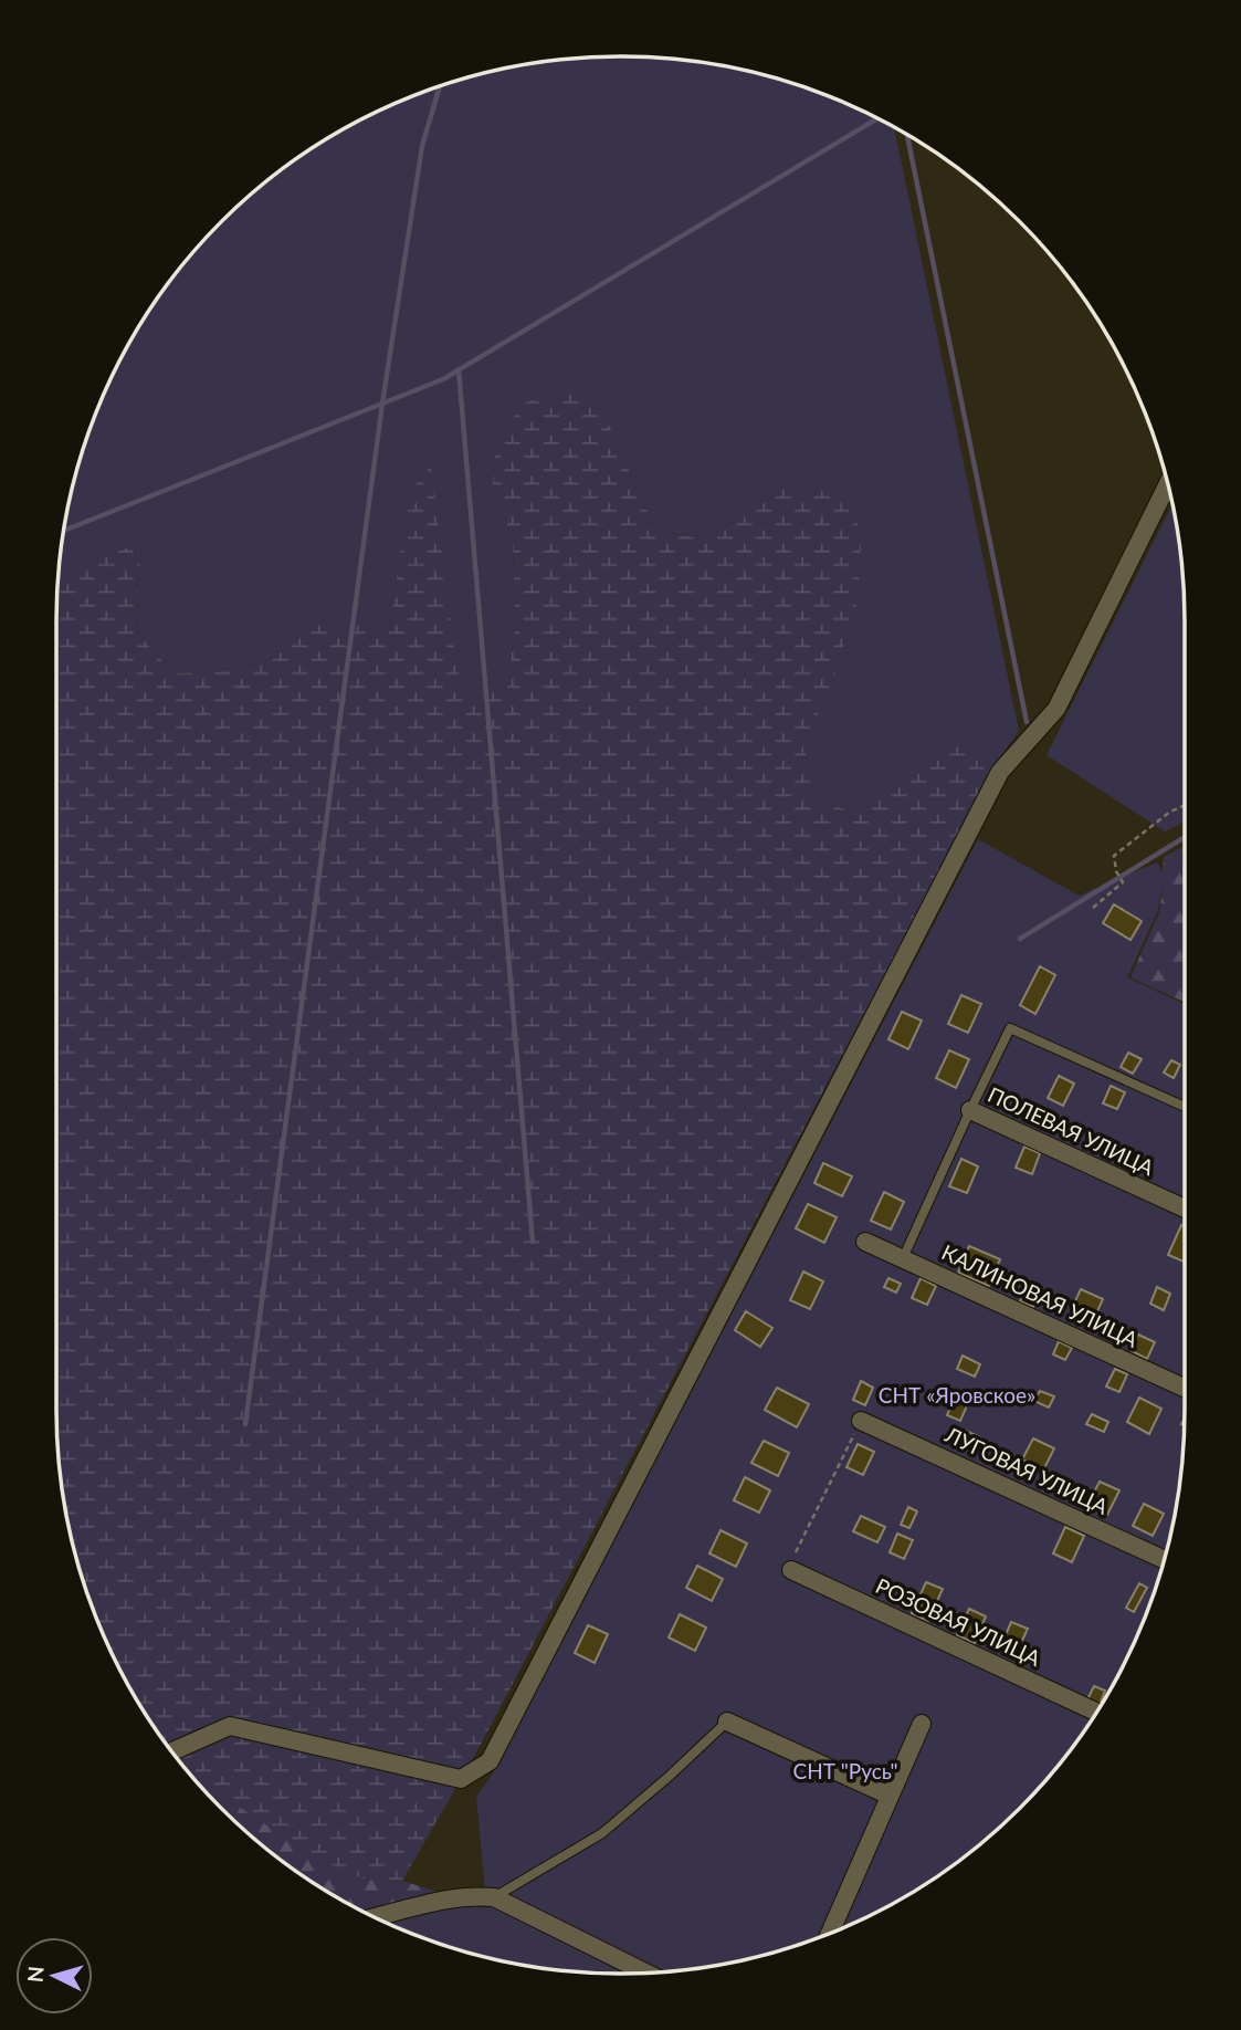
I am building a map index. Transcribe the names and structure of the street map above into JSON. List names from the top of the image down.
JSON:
{
  "streets": {
    "street": [
      "ПОЛЕВАЯ УЛИЦА",
      "КАЛИНОВАЯ УЛИЦА",
      "ЛУГОВАЯ УЛИЦА",
      "РОЗОВАЯ УЛИЦА"
    ]
  },
  "parks": ["СНТ «Яровское»", "СНТ \"Русь\""],
  "north": "left"
}
